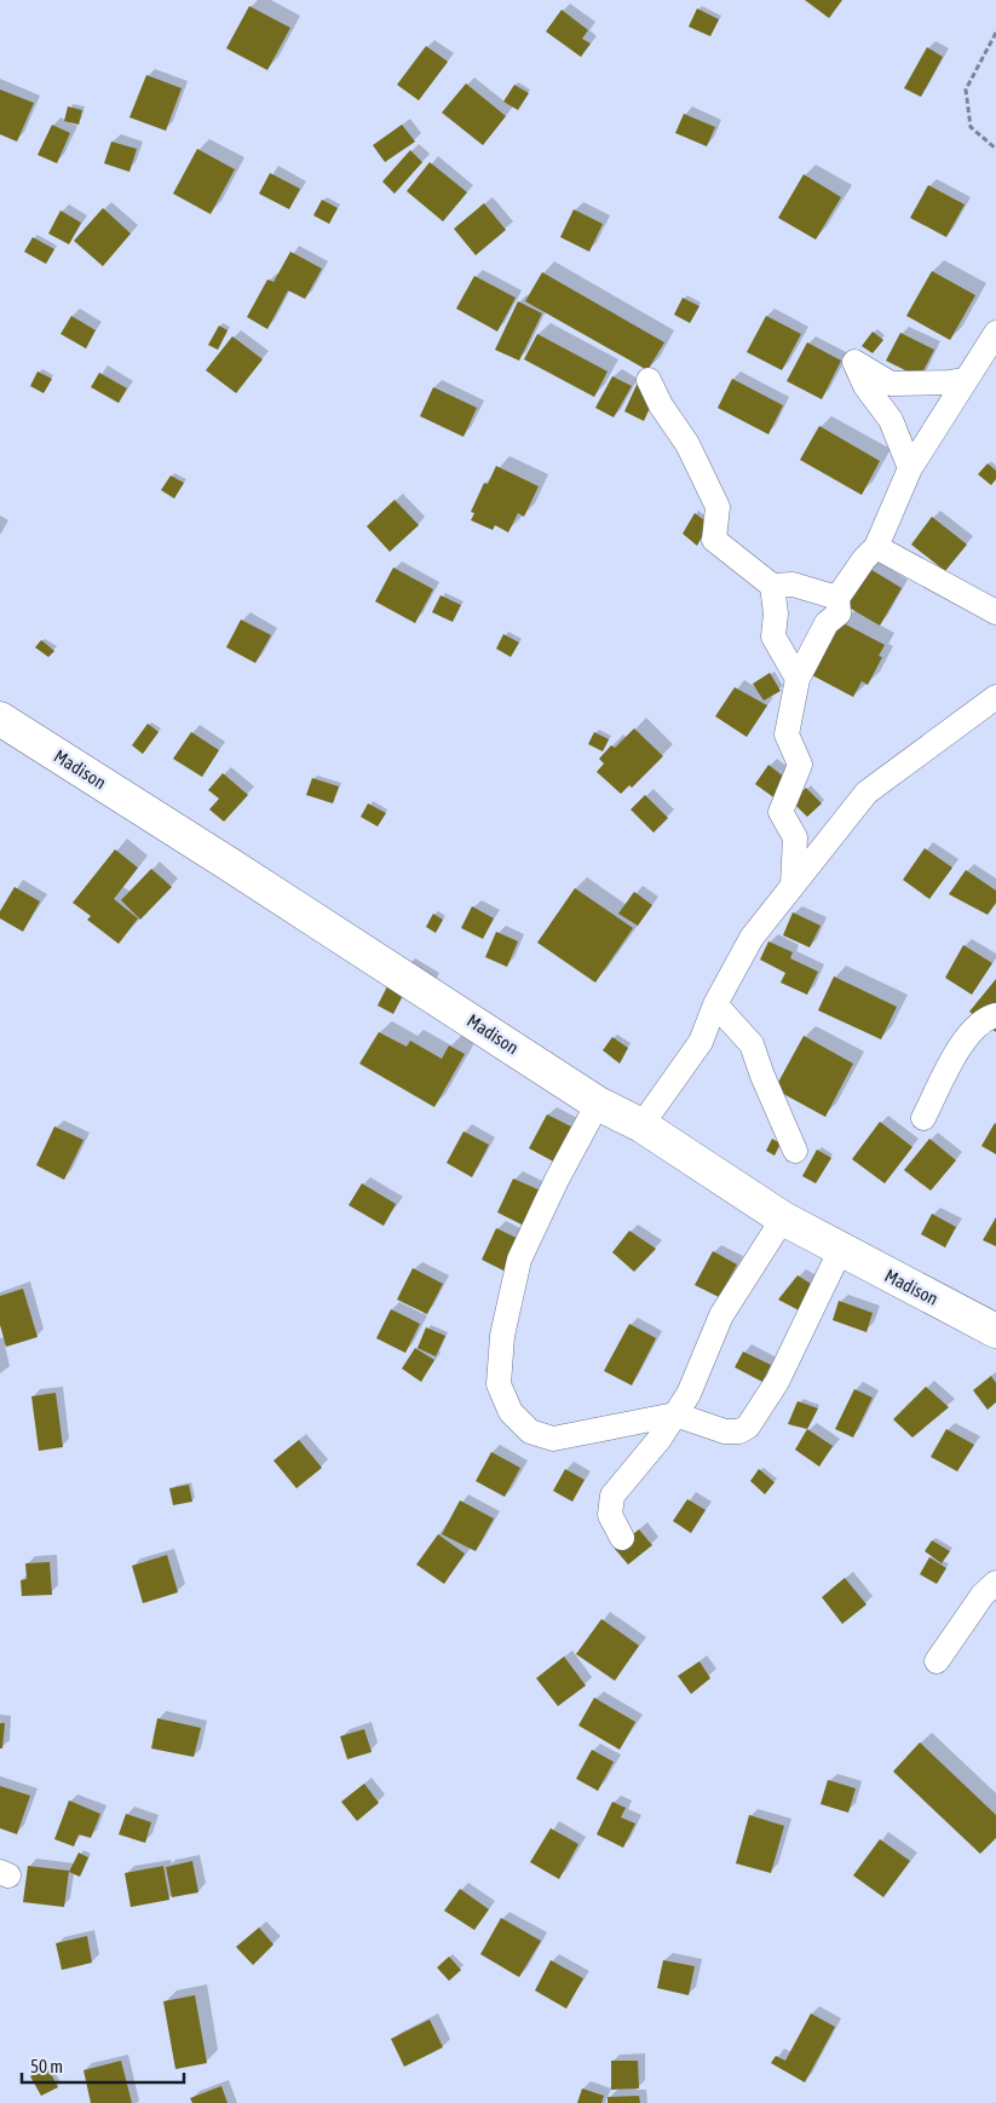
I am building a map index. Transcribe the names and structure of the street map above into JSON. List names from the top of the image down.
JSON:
{
  "streets": {
    "street": ["Madison"]
  },
  "scale_bar": "50 m"
}
